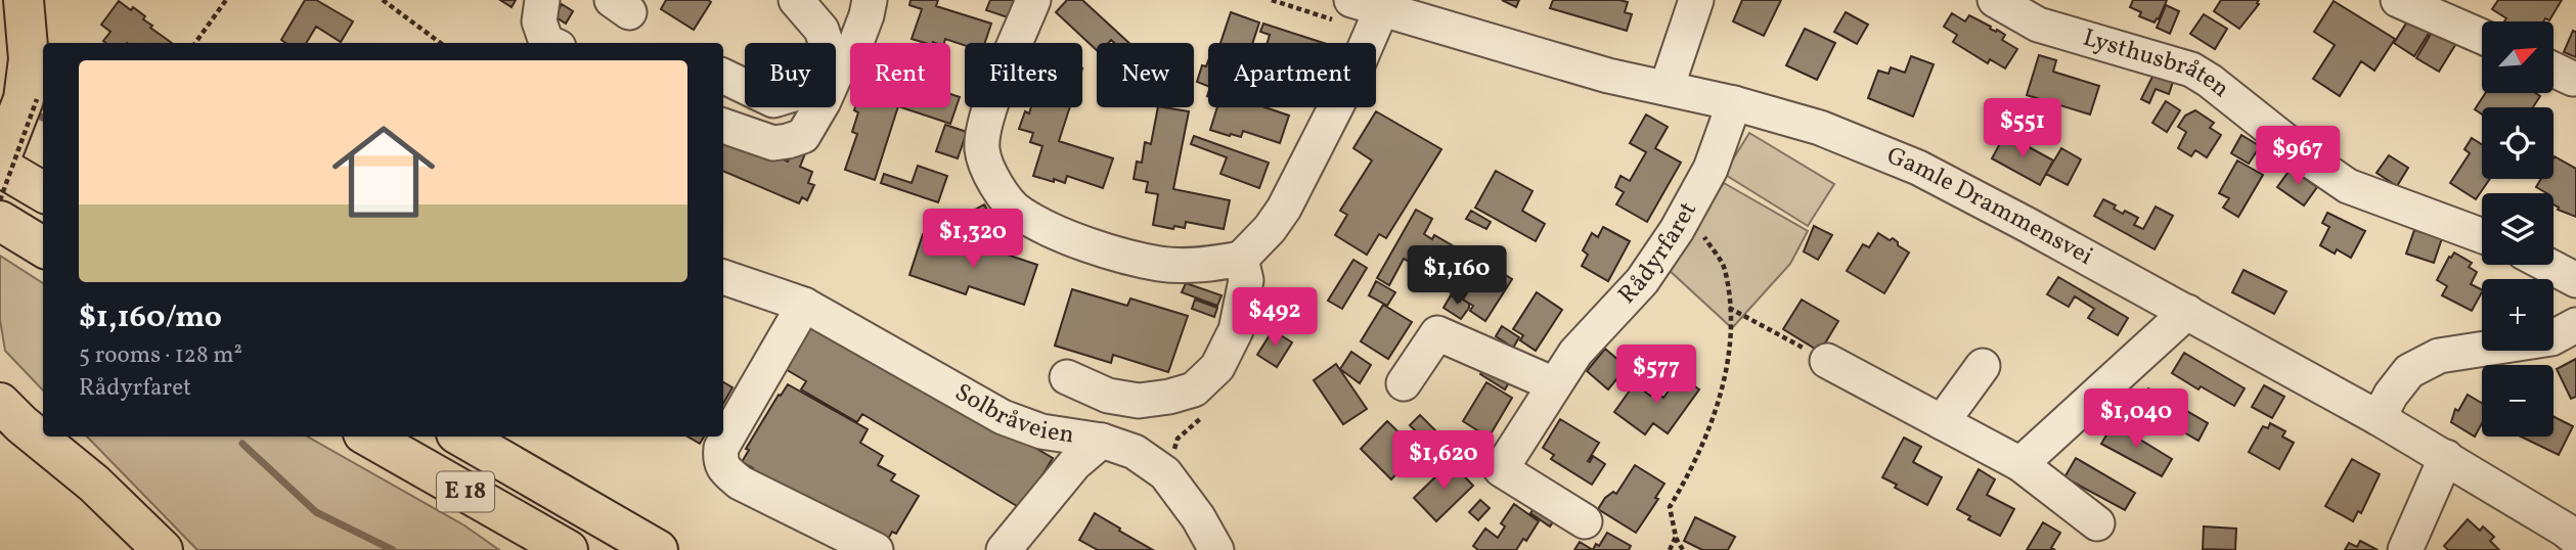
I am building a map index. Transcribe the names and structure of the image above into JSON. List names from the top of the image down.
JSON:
{
  "streets": {
    "main road": ["E 18"],
    "street": [
      "Lysthusbråten",
      "Gamle Drammensvei",
      "Rådyrfaret",
      "Solbråveien"
    ]
  },
  "crossings": [
    ["Gamle Drammensvei", "Rådyrfaret"]
  ],
  "north": "top right",
  "page": {
    "map_buttons": ["+", "−"],
    "chip": [
      "Buy",
      "Rent",
      "Filters",
      "New",
      "Apartment"
    ],
    "list": [
      {
        "name": "$1,160/mo",
        "note": "5 rooms · 128 m² · Rådyrfaret"
      }
    ],
    "price": [
      "$551",
      "$967",
      "$1,320",
      "$1,160",
      "$492",
      "$577",
      "$1,040",
      "$1,620"
    ]
  }
}
